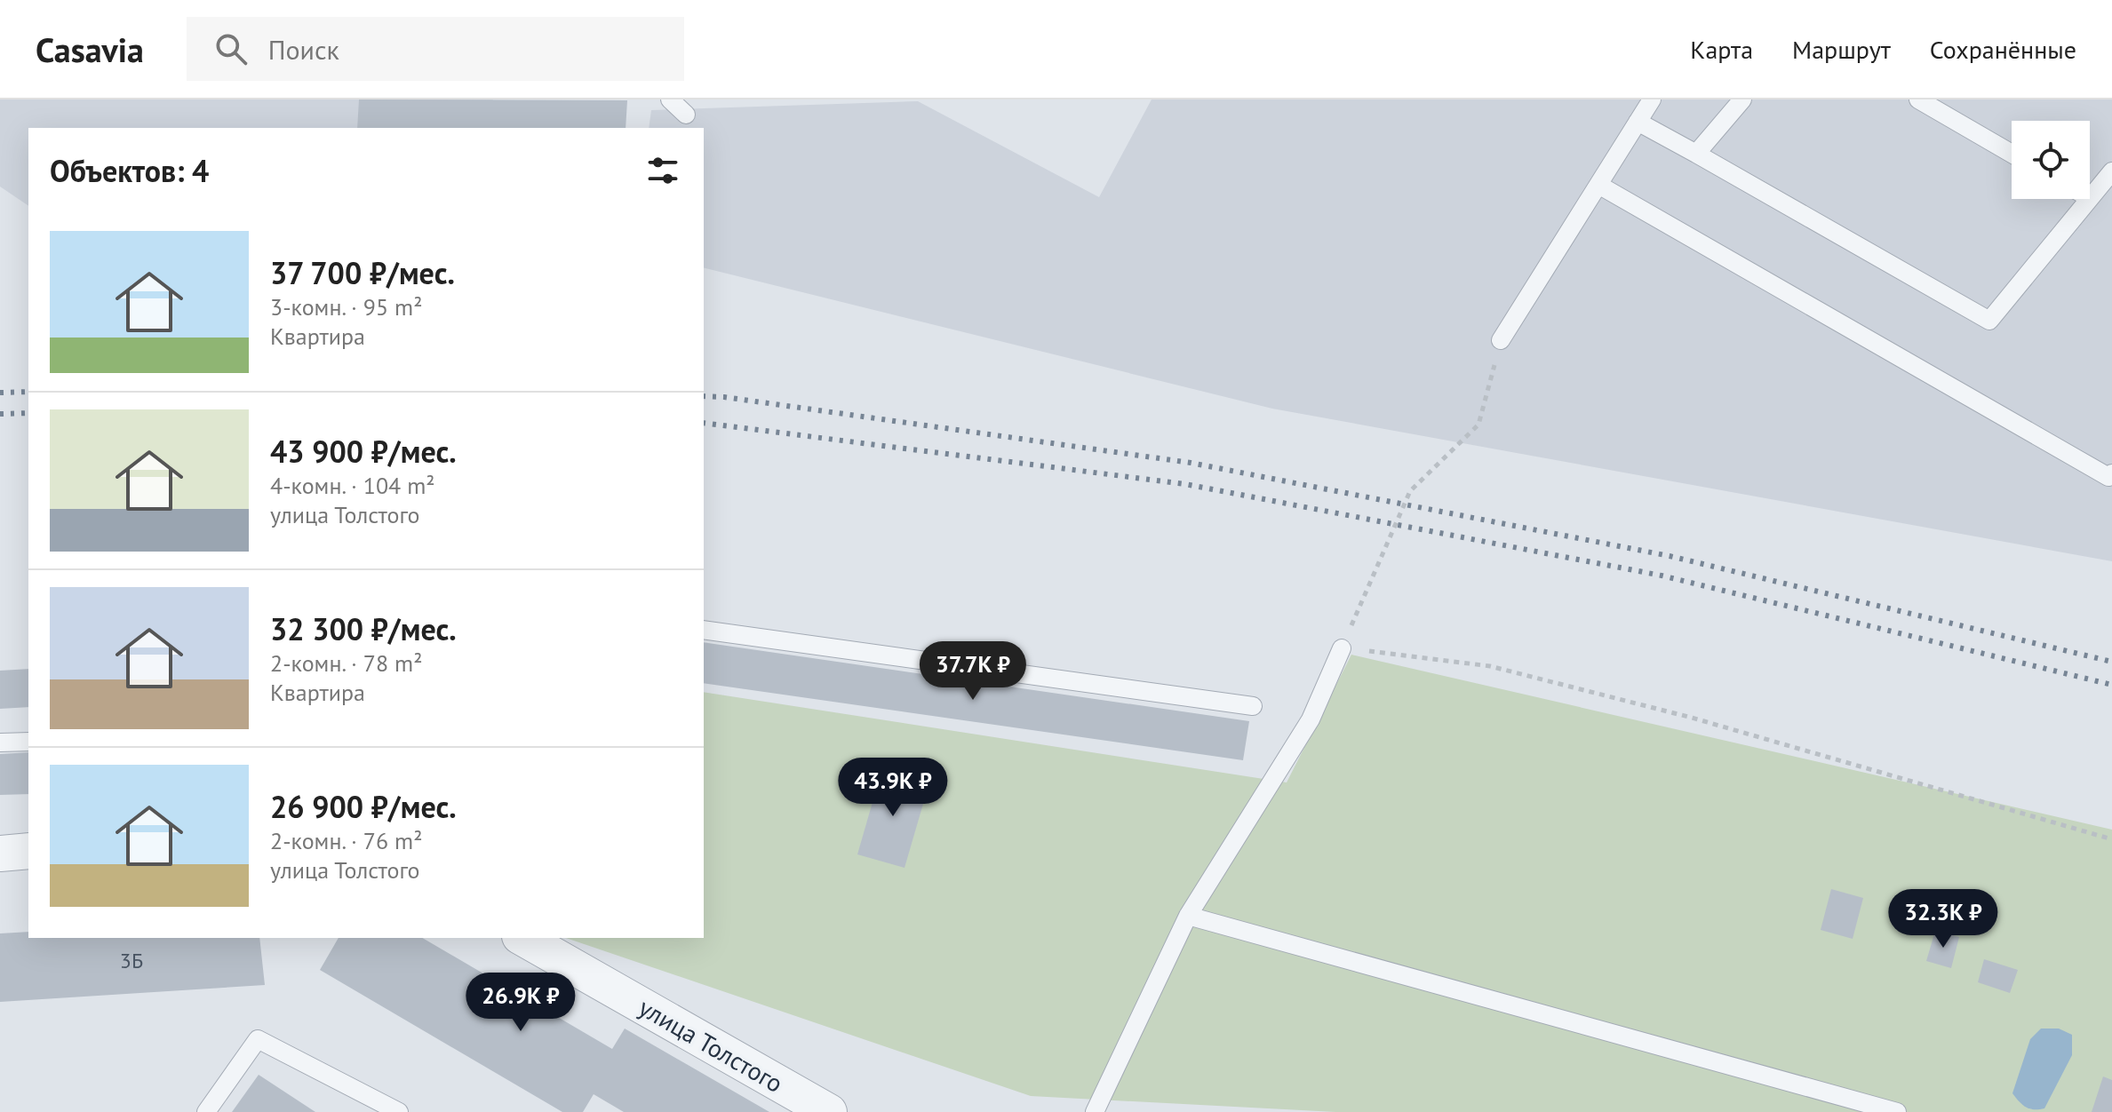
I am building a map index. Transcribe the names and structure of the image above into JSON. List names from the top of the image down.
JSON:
{
  "streets": {
    "street": ["улица Толстого"]
  },
  "house_numbers": ["3Б"],
  "page": {
    "header": "Casavia",
    "search": "Поиск",
    "nav": ["Карта", "Маршрут", "Сохранённые"],
    "heading": "Объектов: 4",
    "list": [
      {
        "name": "37 700 ₽/мес.",
        "note": "3-комн. · 95 m² · Квартира"
      },
      {
        "name": "43 900 ₽/мес.",
        "note": "4-комн. · 104 m² · улица Толстого"
      },
      {
        "name": "32 300 ₽/мес.",
        "note": "2-комн. · 78 m² · Квартира"
      },
      {
        "name": "26 900 ₽/мес.",
        "note": "2-комн. · 76 m² · улица Толстого"
      }
    ],
    "price": [
      "37.7K ₽",
      "43.9K ₽",
      "32.3K ₽",
      "26.9K ₽"
    ]
  }
}
